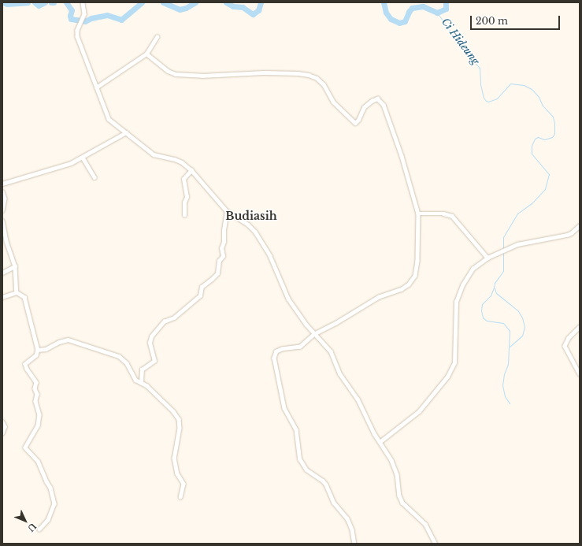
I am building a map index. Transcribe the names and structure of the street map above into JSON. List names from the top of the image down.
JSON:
{
  "districts": ["Budiasih"],
  "water": ["Ci Hideung"],
  "scale_bar": "200 m",
  "north": "bottom right"
}
